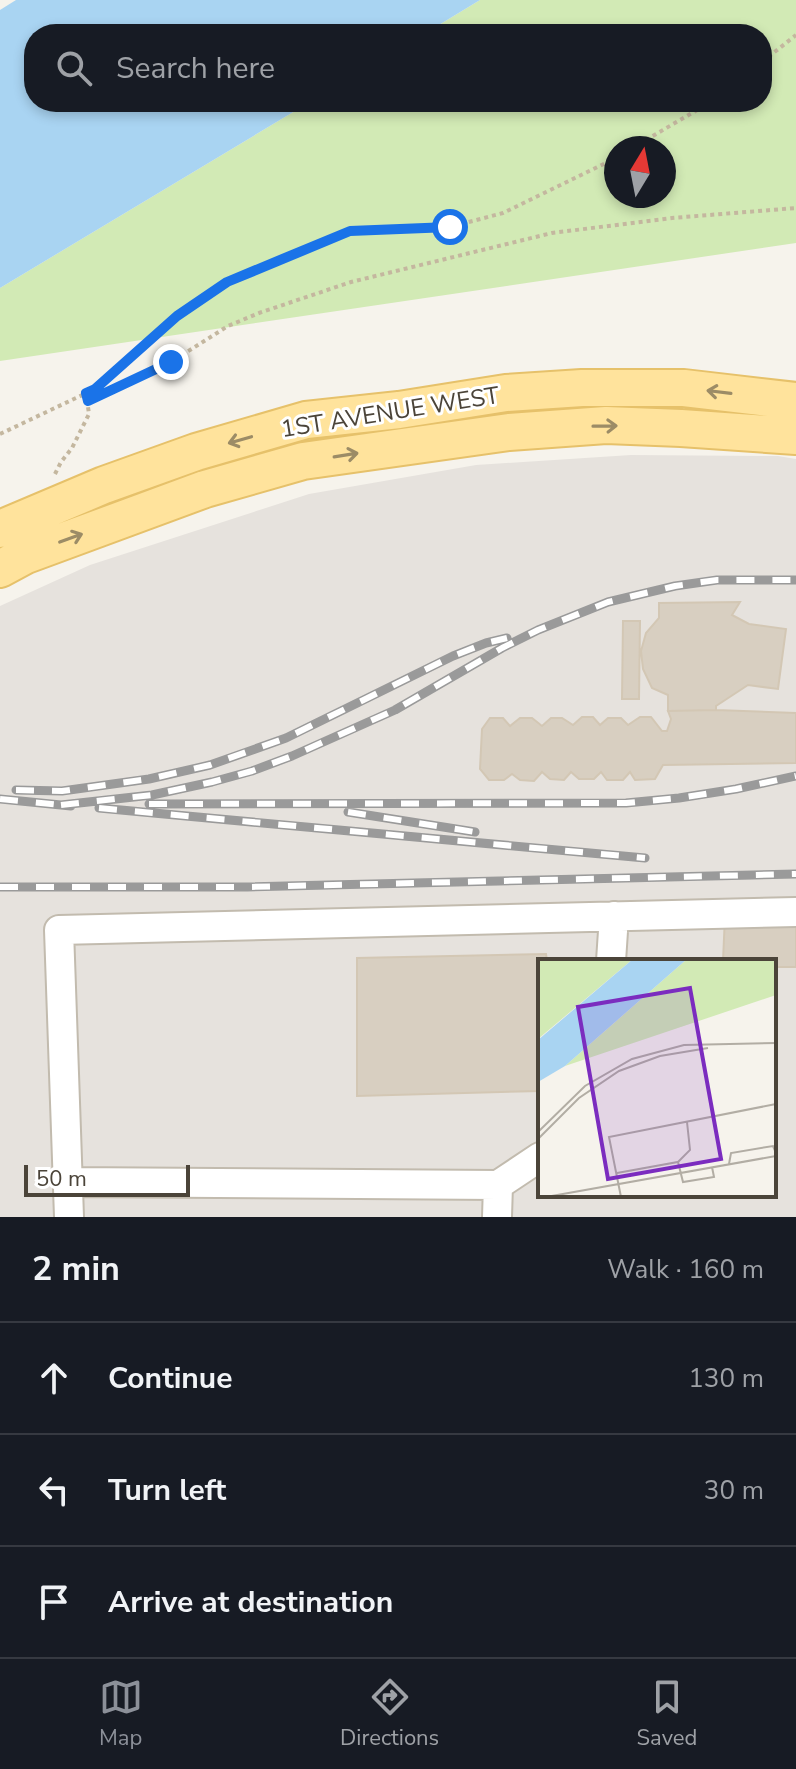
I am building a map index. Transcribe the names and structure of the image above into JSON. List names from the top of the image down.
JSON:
{
  "streets": {
    "main road": ["1ST AVENUE WEST"]
  },
  "scale_bar": "50 m",
  "north": "top",
  "page": {
    "search": "Search here",
    "scale": "50 m",
    "heading": ["2 min", "Walk · 160 m"],
    "list": [
      ["Continue", "130 m"],
      ["Turn left", "30 m"],
      "Arrive at destination"
    ],
    "nav": ["Map", "Directions", "Saved"]
  }
}
